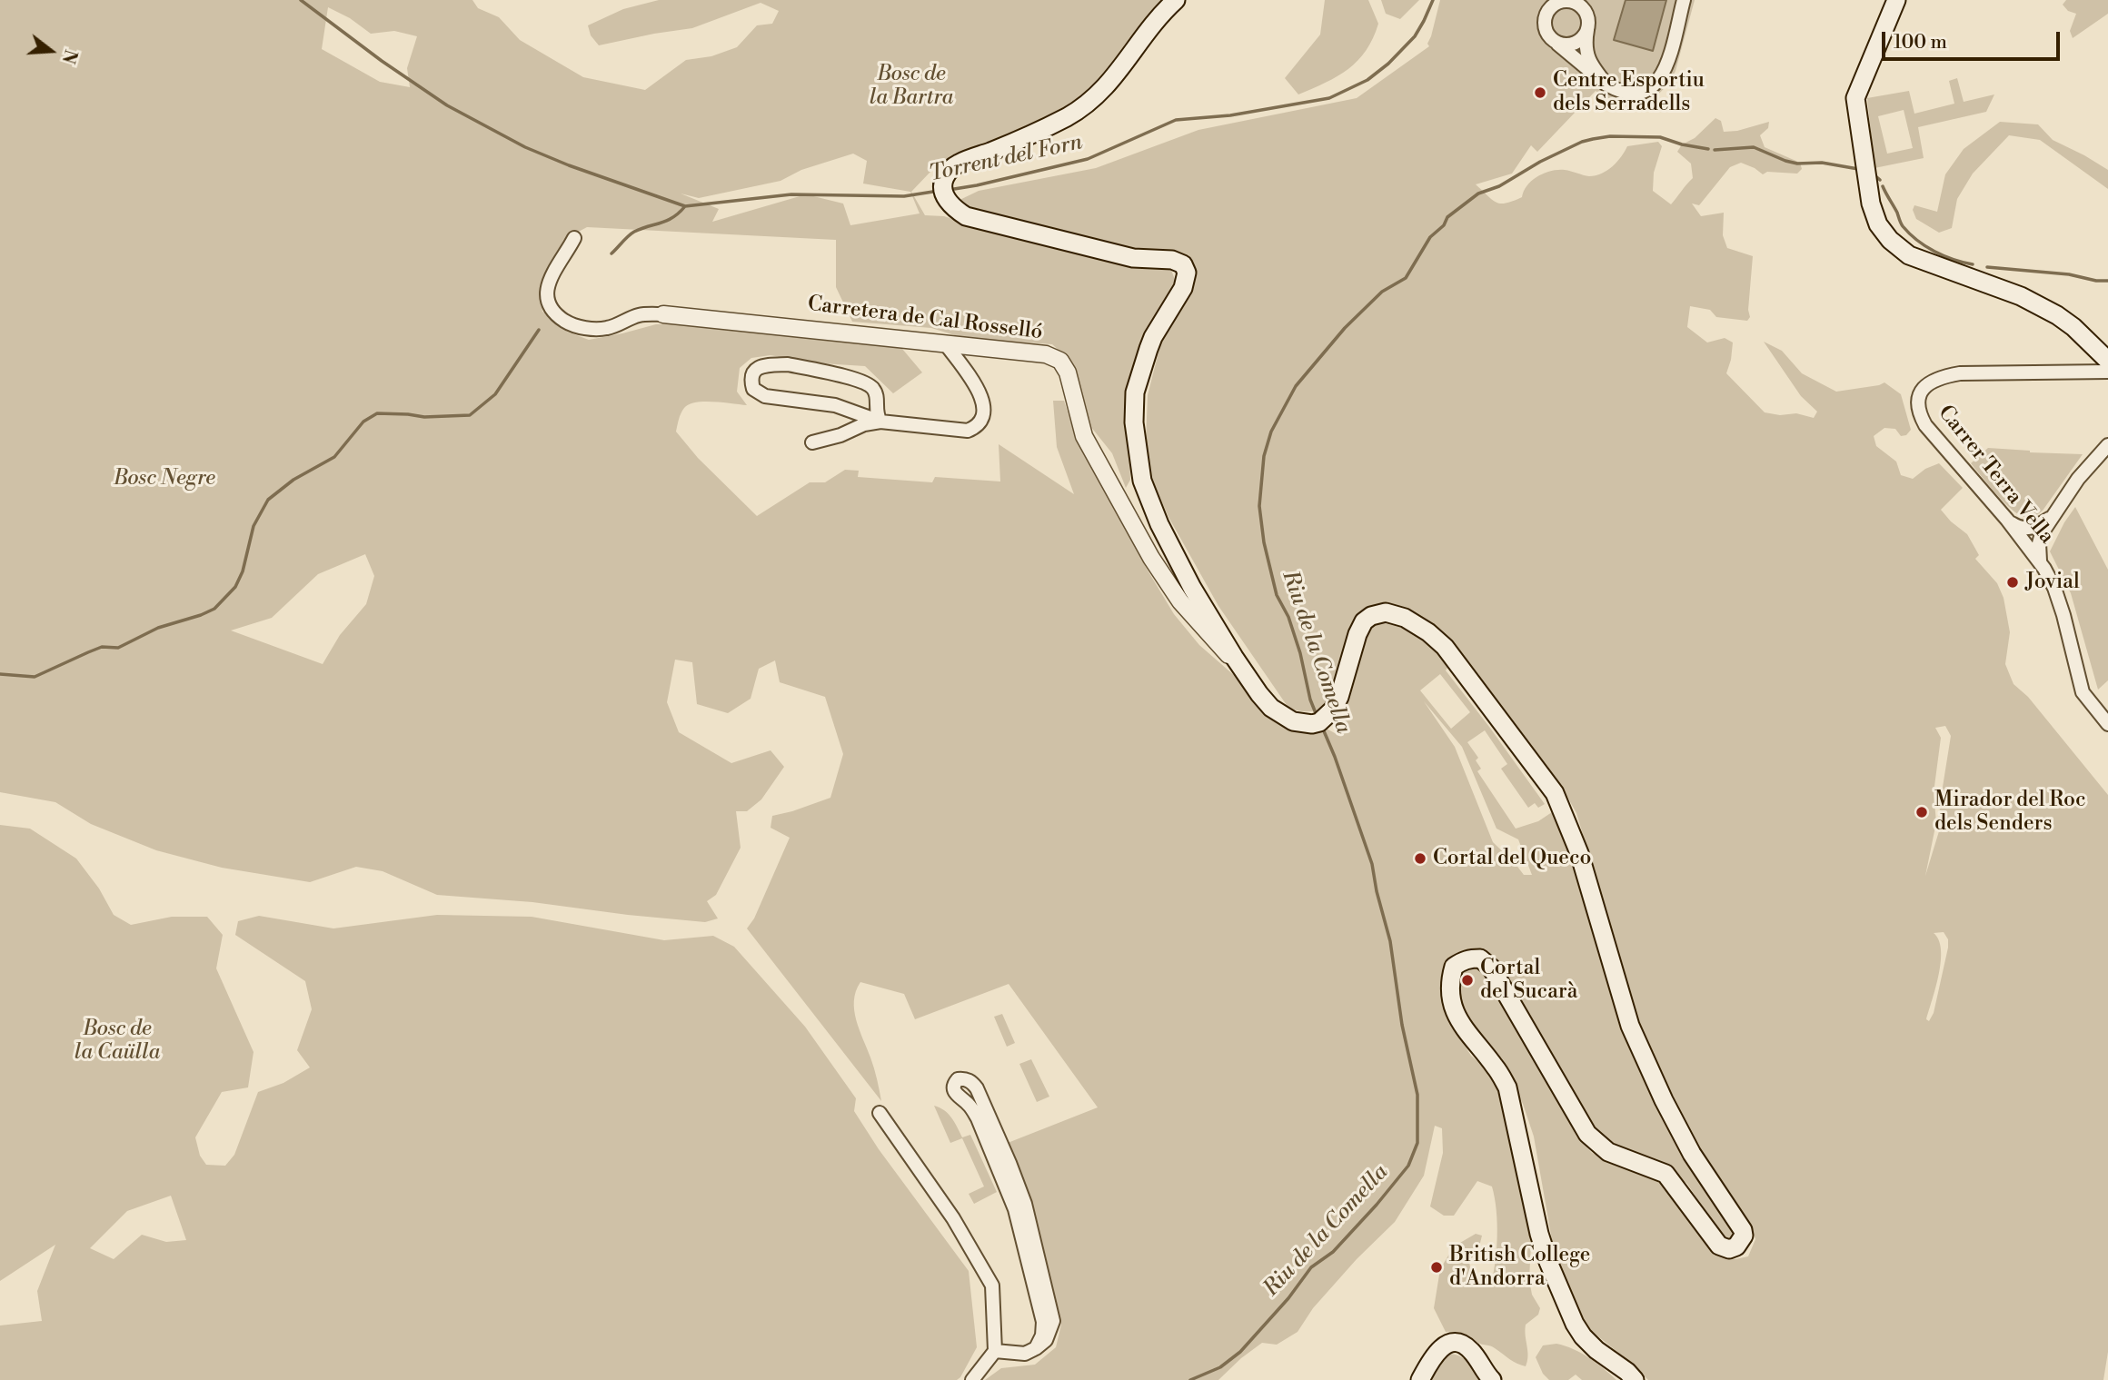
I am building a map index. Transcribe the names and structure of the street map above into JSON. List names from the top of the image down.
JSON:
{
  "streets": {
    "street": ["Carretera de Cal Rosselló", "Carrer Terra Vella"]
  },
  "water": ["Torrent del Forn", "Riu de la Comella"],
  "parks": ["Bosc de la Bartra", "Bosc Negre", "Bosc de la Caülla"],
  "places": [
    "Centre Esportiu dels Serradells",
    "Jovial",
    "Mirador del Roc dels Senders",
    "Cortal del Queco",
    "Cortal del Sucarà",
    "British College d'Andorra"
  ],
  "scale_bar": "100 m",
  "north": "right"
}
